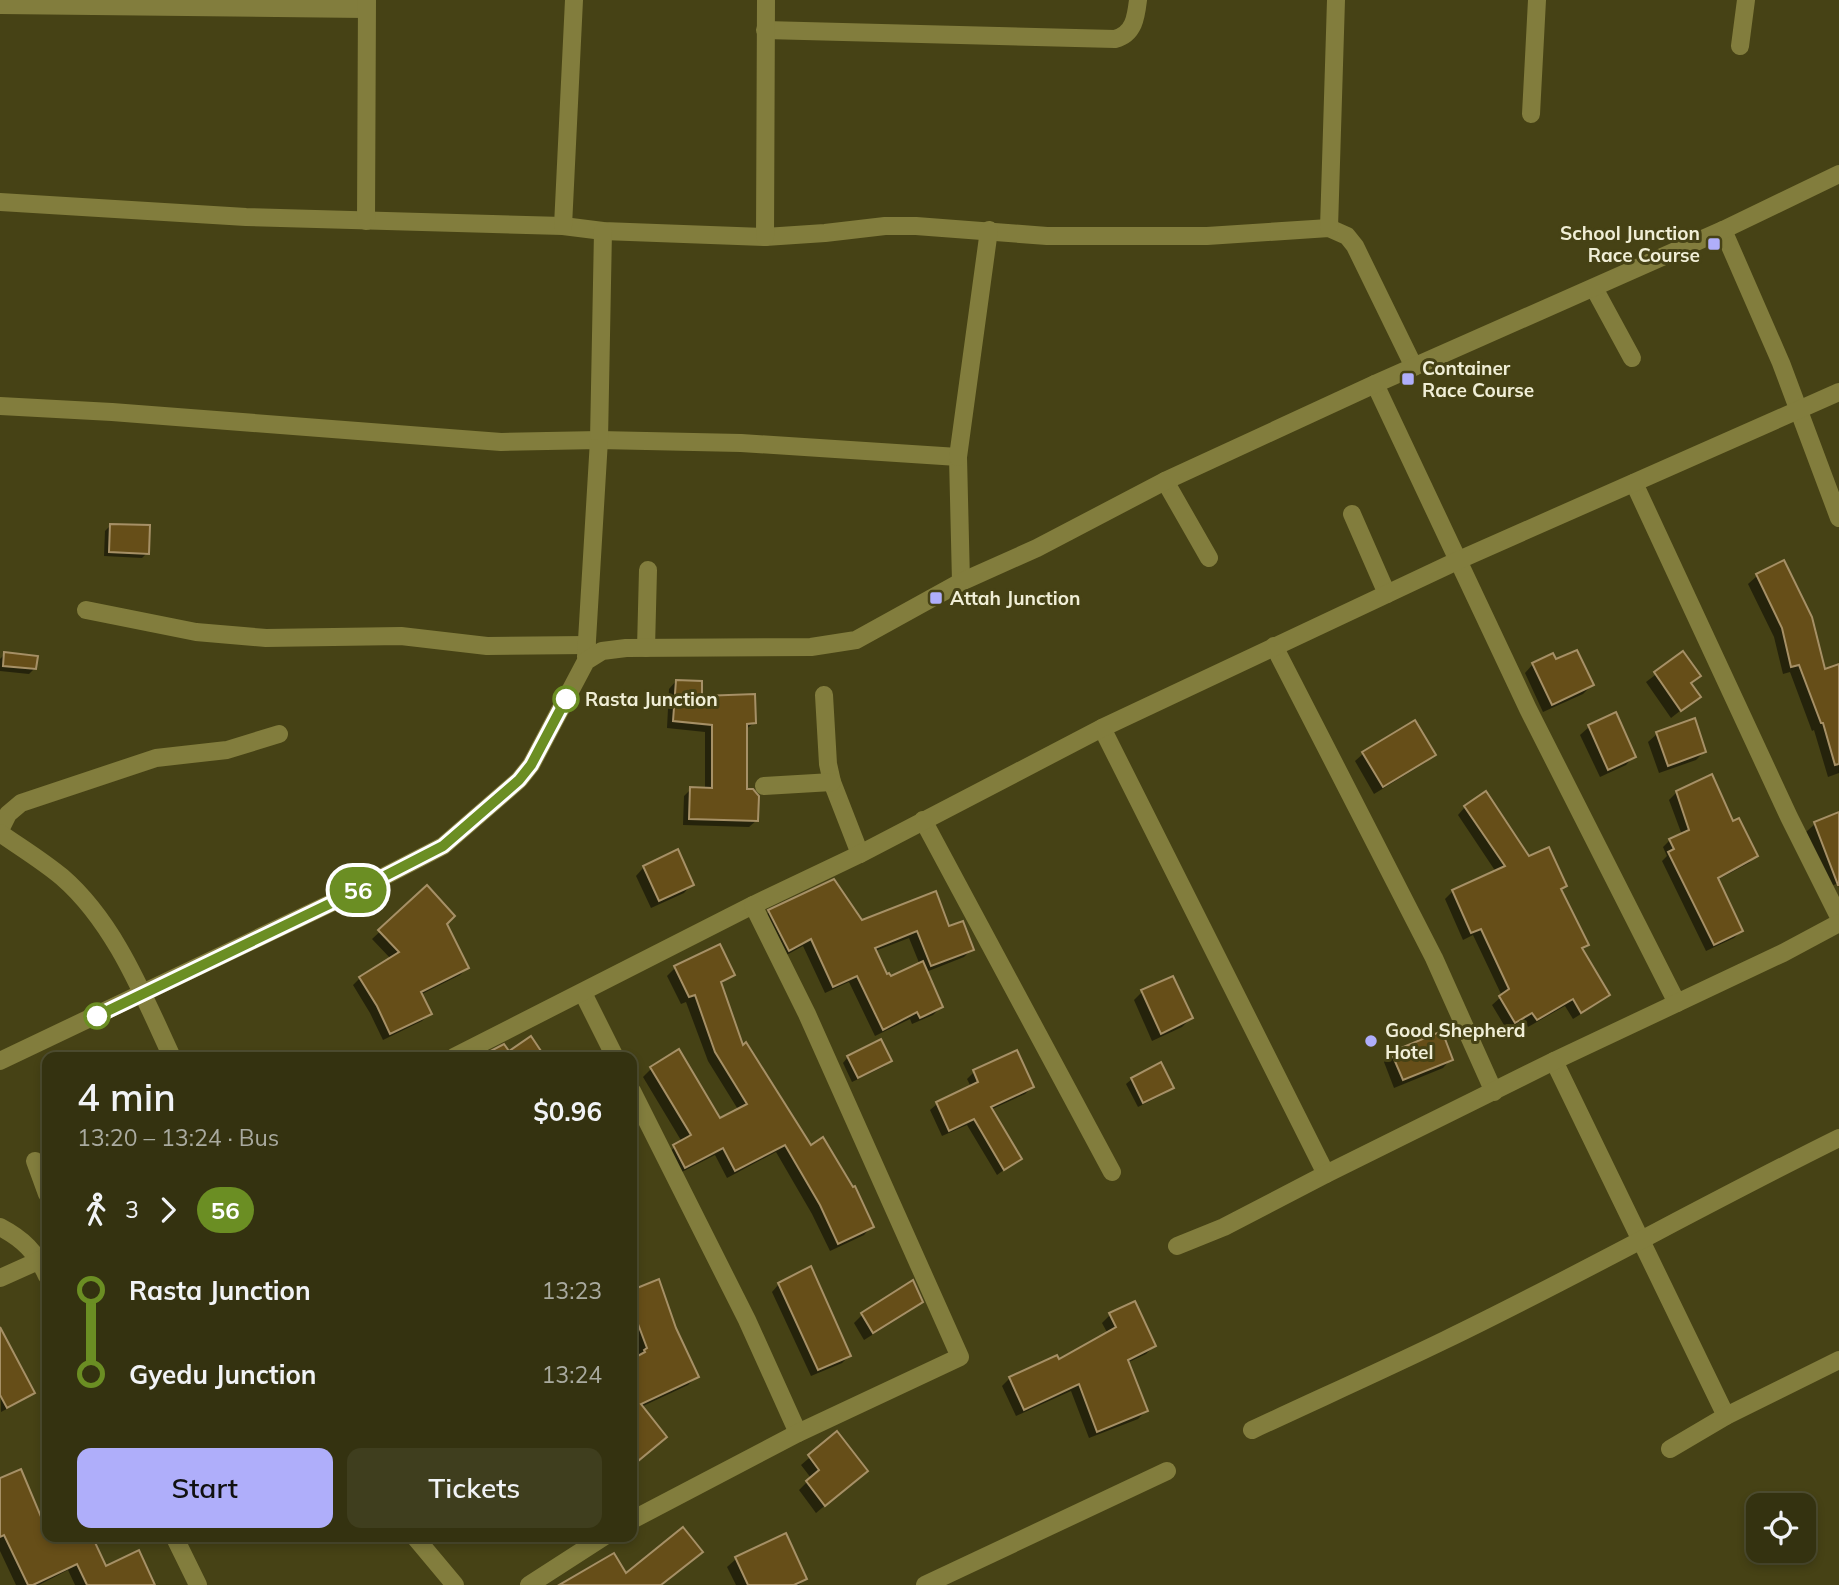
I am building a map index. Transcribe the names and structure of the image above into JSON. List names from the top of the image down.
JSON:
{
  "places": {
    "transit": ["School Junction Race Course", "Container Race Course", "Attah Junction"],
    "other": ["Rasta Junction", "Good Shepherd Hotel"]
  },
  "lines": ["bus line 56"],
  "page": {
    "on_map": "56",
    "heading": ["4 min", "13:20 – 13:24 · Bus", "$0.96"],
    "legs": ["3", "56"],
    "list": [
      {
        "name": "Rasta Junction",
        "value": "13:23"
      },
      {
        "name": "Gyedu Junction",
        "value": "13:24"
      }
    ],
    "buttons": ["Start", "Tickets"]
  }
}
